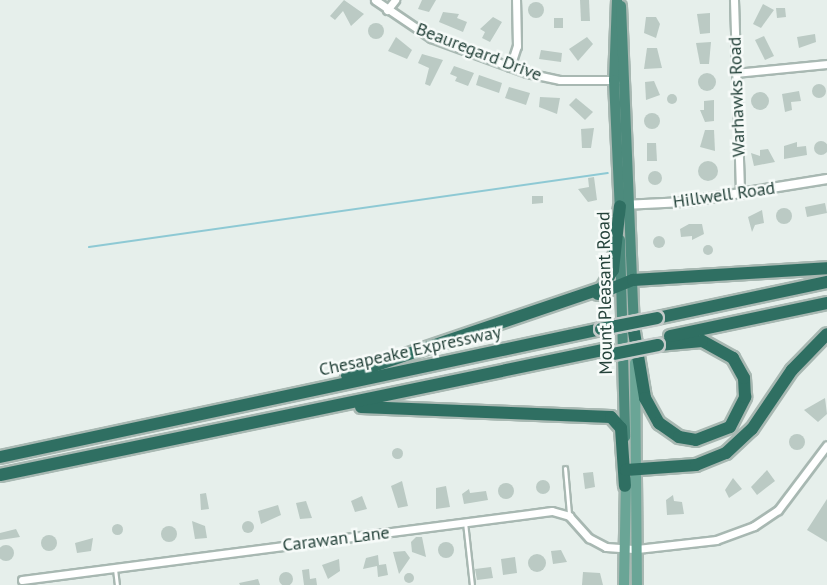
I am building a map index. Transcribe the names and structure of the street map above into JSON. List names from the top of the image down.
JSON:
{
  "streets": {
    "highway": ["Mount Pleasant Road", "Chesapeake Expressway"],
    "street": [
      "Beauregard Drive",
      "Warhawks Road",
      "Hillwell Road",
      "Carawan Lane"
    ]
  },
  "crossings": [
    ["Beauregard Drive", "Mount Pleasant Road"],
    ["Warhawks Road", "Hillwell Road"],
    ["Hillwell Road", "Mount Pleasant Road"]
  ]
}
